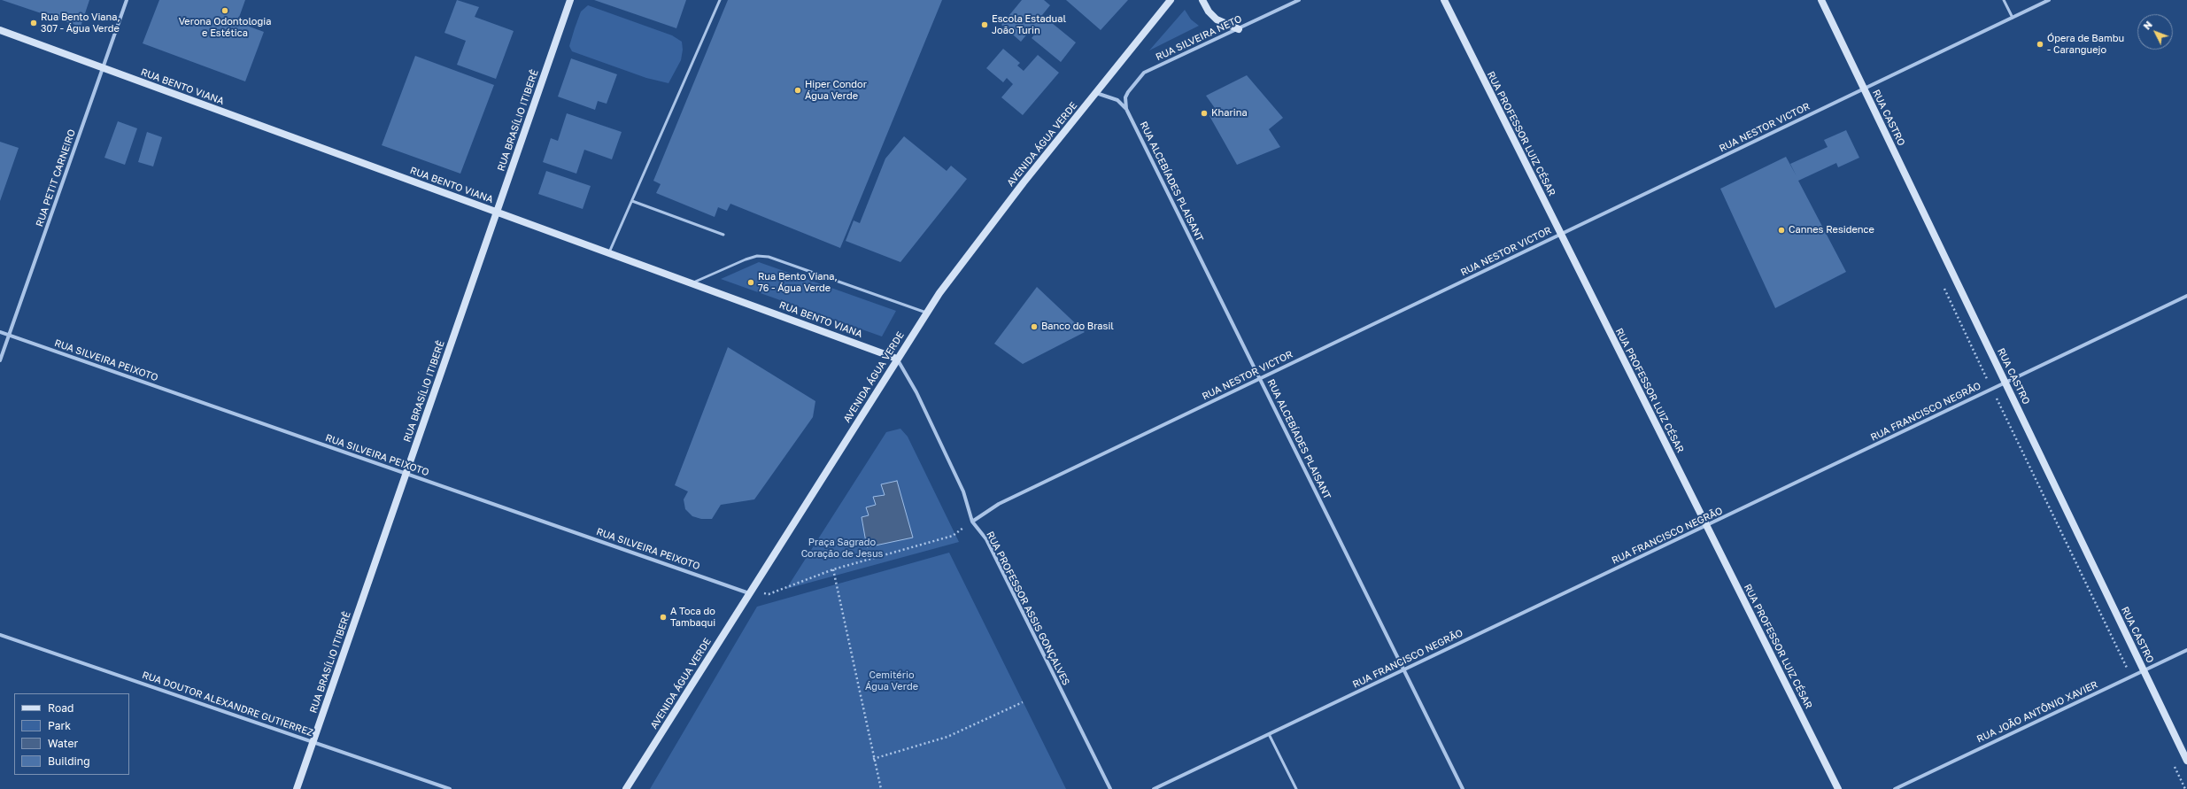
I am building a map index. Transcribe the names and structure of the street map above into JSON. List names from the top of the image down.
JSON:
{
  "streets": {
    "main road": [
      "RUA BENTO VIANA",
      "RUA CASTRO",
      "RUA BRASÍLIO ITIBERÊ",
      "RUA PROFESSOR LUIZ CÉSAR",
      "AVENIDA ÁGUA VERDE"
    ],
    "street": [
      "RUA SILVEIRA NETO",
      "RUA NESTOR VICTOR",
      "RUA PETIT CARNEIRO",
      "RUA ALCEBÍADES PLAISANT",
      "RUA SILVEIRA PEIXOTO",
      "RUA FRANCISCO NEGRÃO",
      "RUA PROFESSOR ASSIS GONÇALVES",
      "RUA DOUTOR ALEXANDRE GUTIERREZ",
      "RUA JOÃO ANTÔNIO XAVIER"
    ]
  },
  "crossings": [
    ["RUA SILVEIRA NETO", "RUA ALCEBÍADES PLAISANT"],
    ["RUA BENTO VIANA", "RUA BRASÍLIO ITIBERÊ"],
    ["RUA BENTO VIANA", "AVENIDA ÁGUA VERDE"],
    ["RUA BENTO VIANA", "RUA PETIT CARNEIRO"],
    ["RUA BENTO VIANA", "RUA PROFESSOR ASSIS GONÇALVES"],
    ["RUA CASTRO", "RUA NESTOR VICTOR"],
    ["RUA CASTRO", "RUA FRANCISCO NEGRÃO"],
    ["RUA CASTRO", "RUA JOÃO ANTÔNIO XAVIER"],
    ["RUA BRASÍLIO ITIBERÊ", "RUA SILVEIRA PEIXOTO"],
    ["RUA BRASÍLIO ITIBERÊ", "RUA DOUTOR ALEXANDRE GUTIERREZ"],
    ["RUA NESTOR VICTOR", "RUA PROFESSOR LUIZ CÉSAR"],
    ["RUA NESTOR VICTOR", "RUA ALCEBÍADES PLAISANT"],
    ["RUA NESTOR VICTOR", "RUA PROFESSOR ASSIS GONÇALVES"],
    ["RUA PROFESSOR LUIZ CÉSAR", "RUA FRANCISCO NEGRÃO"],
    ["AVENIDA ÁGUA VERDE", "RUA ALCEBÍADES PLAISANT"],
    ["AVENIDA ÁGUA VERDE", "RUA SILVEIRA PEIXOTO"],
    ["AVENIDA ÁGUA VERDE", "RUA PROFESSOR ASSIS GONÇALVES"],
    ["RUA PETIT CARNEIRO", "RUA SILVEIRA PEIXOTO"],
    ["RUA ALCEBÍADES PLAISANT", "RUA FRANCISCO NEGRÃO"]
  ],
  "parks": ["Praça Sagrado Coração de Jesus", "Cemitério Água Verde"],
  "places": [
    "Verona Odontologia e Estética",
    "Rua Bento Viana, 307 - Água Verde",
    "Escola Estadual João Turin",
    "Ópera de Bambu - Caranguejo",
    "Hiper Condor Água Verde",
    "Kharina",
    "Cannes Residence",
    "Rua Bento Viana, 76 - Água Verde",
    "Banco do Brasil",
    "A Toca do Tambaqui"
  ],
  "legend": [
    "Road",
    "Park",
    "Water",
    "Building"
  ],
  "north": "top left"
}
